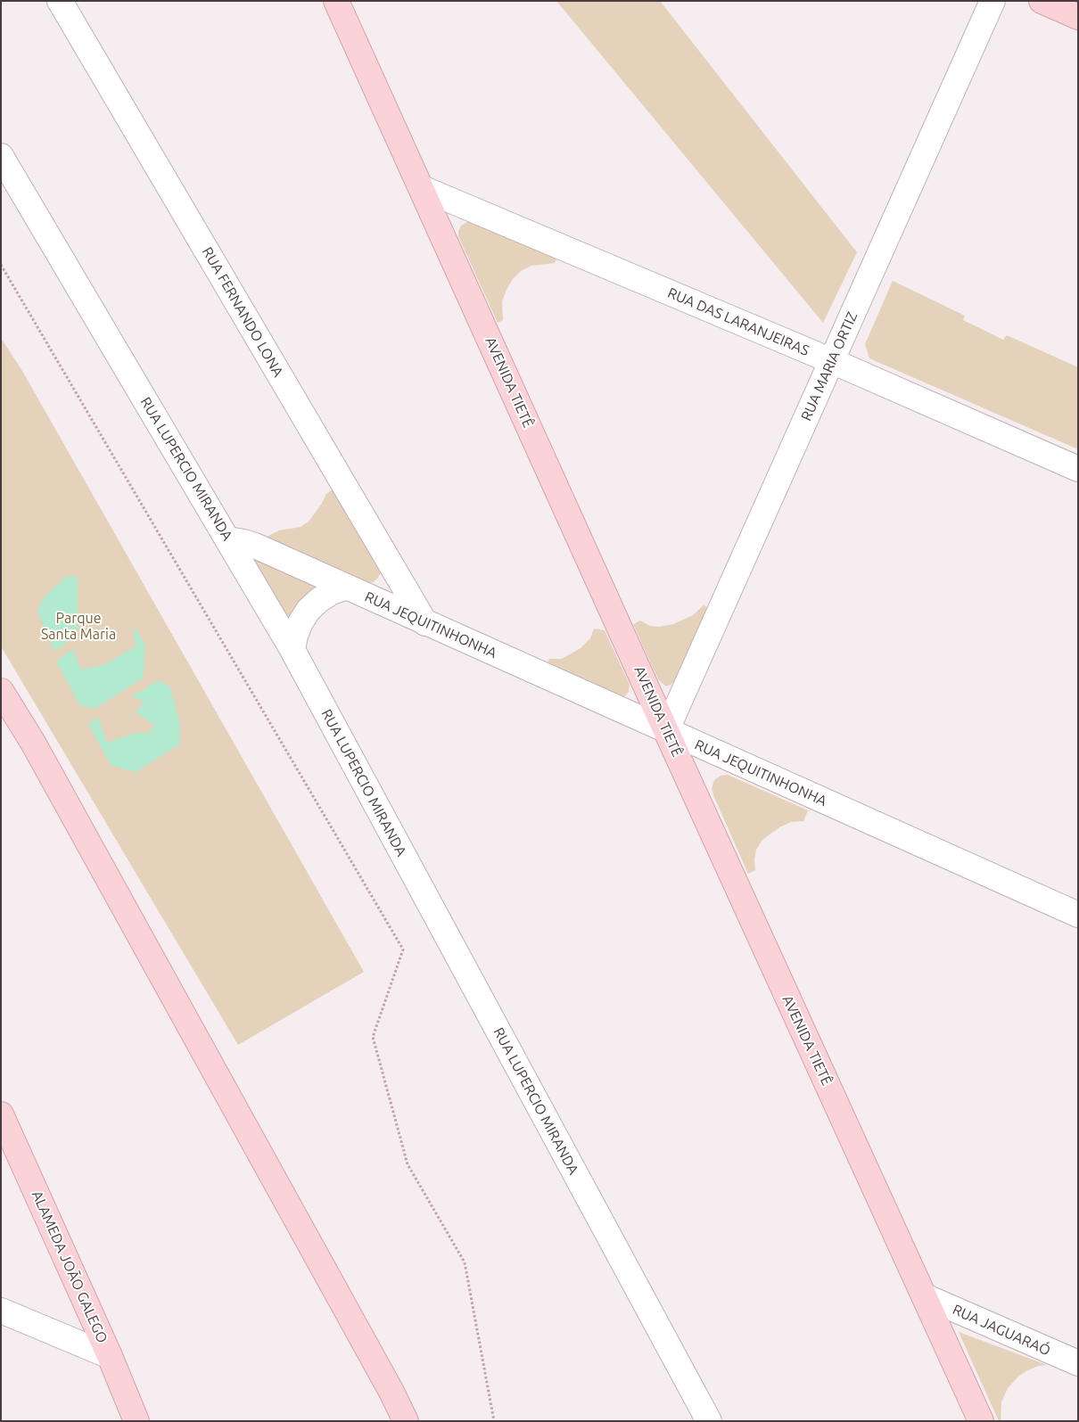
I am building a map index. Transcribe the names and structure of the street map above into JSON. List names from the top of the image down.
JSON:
{
  "streets": {
    "street": [
      "RUA FERNANDO LONA",
      "RUA DAS LARANJEIRAS",
      "RUA MARIA ORTIZ",
      "AVENIDA TIETÊ",
      "RUA LUPERCIO MIRANDA",
      "RUA JEQUITINHONHA",
      "ALAMEDA JOÃO GALEGO",
      "RUA JAGUARAÓ"
    ]
  },
  "crossings": [
    ["RUA FERNANDO LONA", "RUA JEQUITINHONHA"],
    ["RUA DAS LARANJEIRAS", "RUA MARIA ORTIZ"],
    ["RUA DAS LARANJEIRAS", "AVENIDA TIETÊ"],
    ["RUA MARIA ORTIZ", "AVENIDA TIETÊ"],
    ["RUA MARIA ORTIZ", "RUA JEQUITINHONHA"],
    ["AVENIDA TIETÊ", "RUA JEQUITINHONHA"],
    ["AVENIDA TIETÊ", "RUA JAGUARAÓ"],
    ["RUA LUPERCIO MIRANDA", "RUA JEQUITINHONHA"]
  ],
  "parks": ["Parque Santa Maria"]
}
